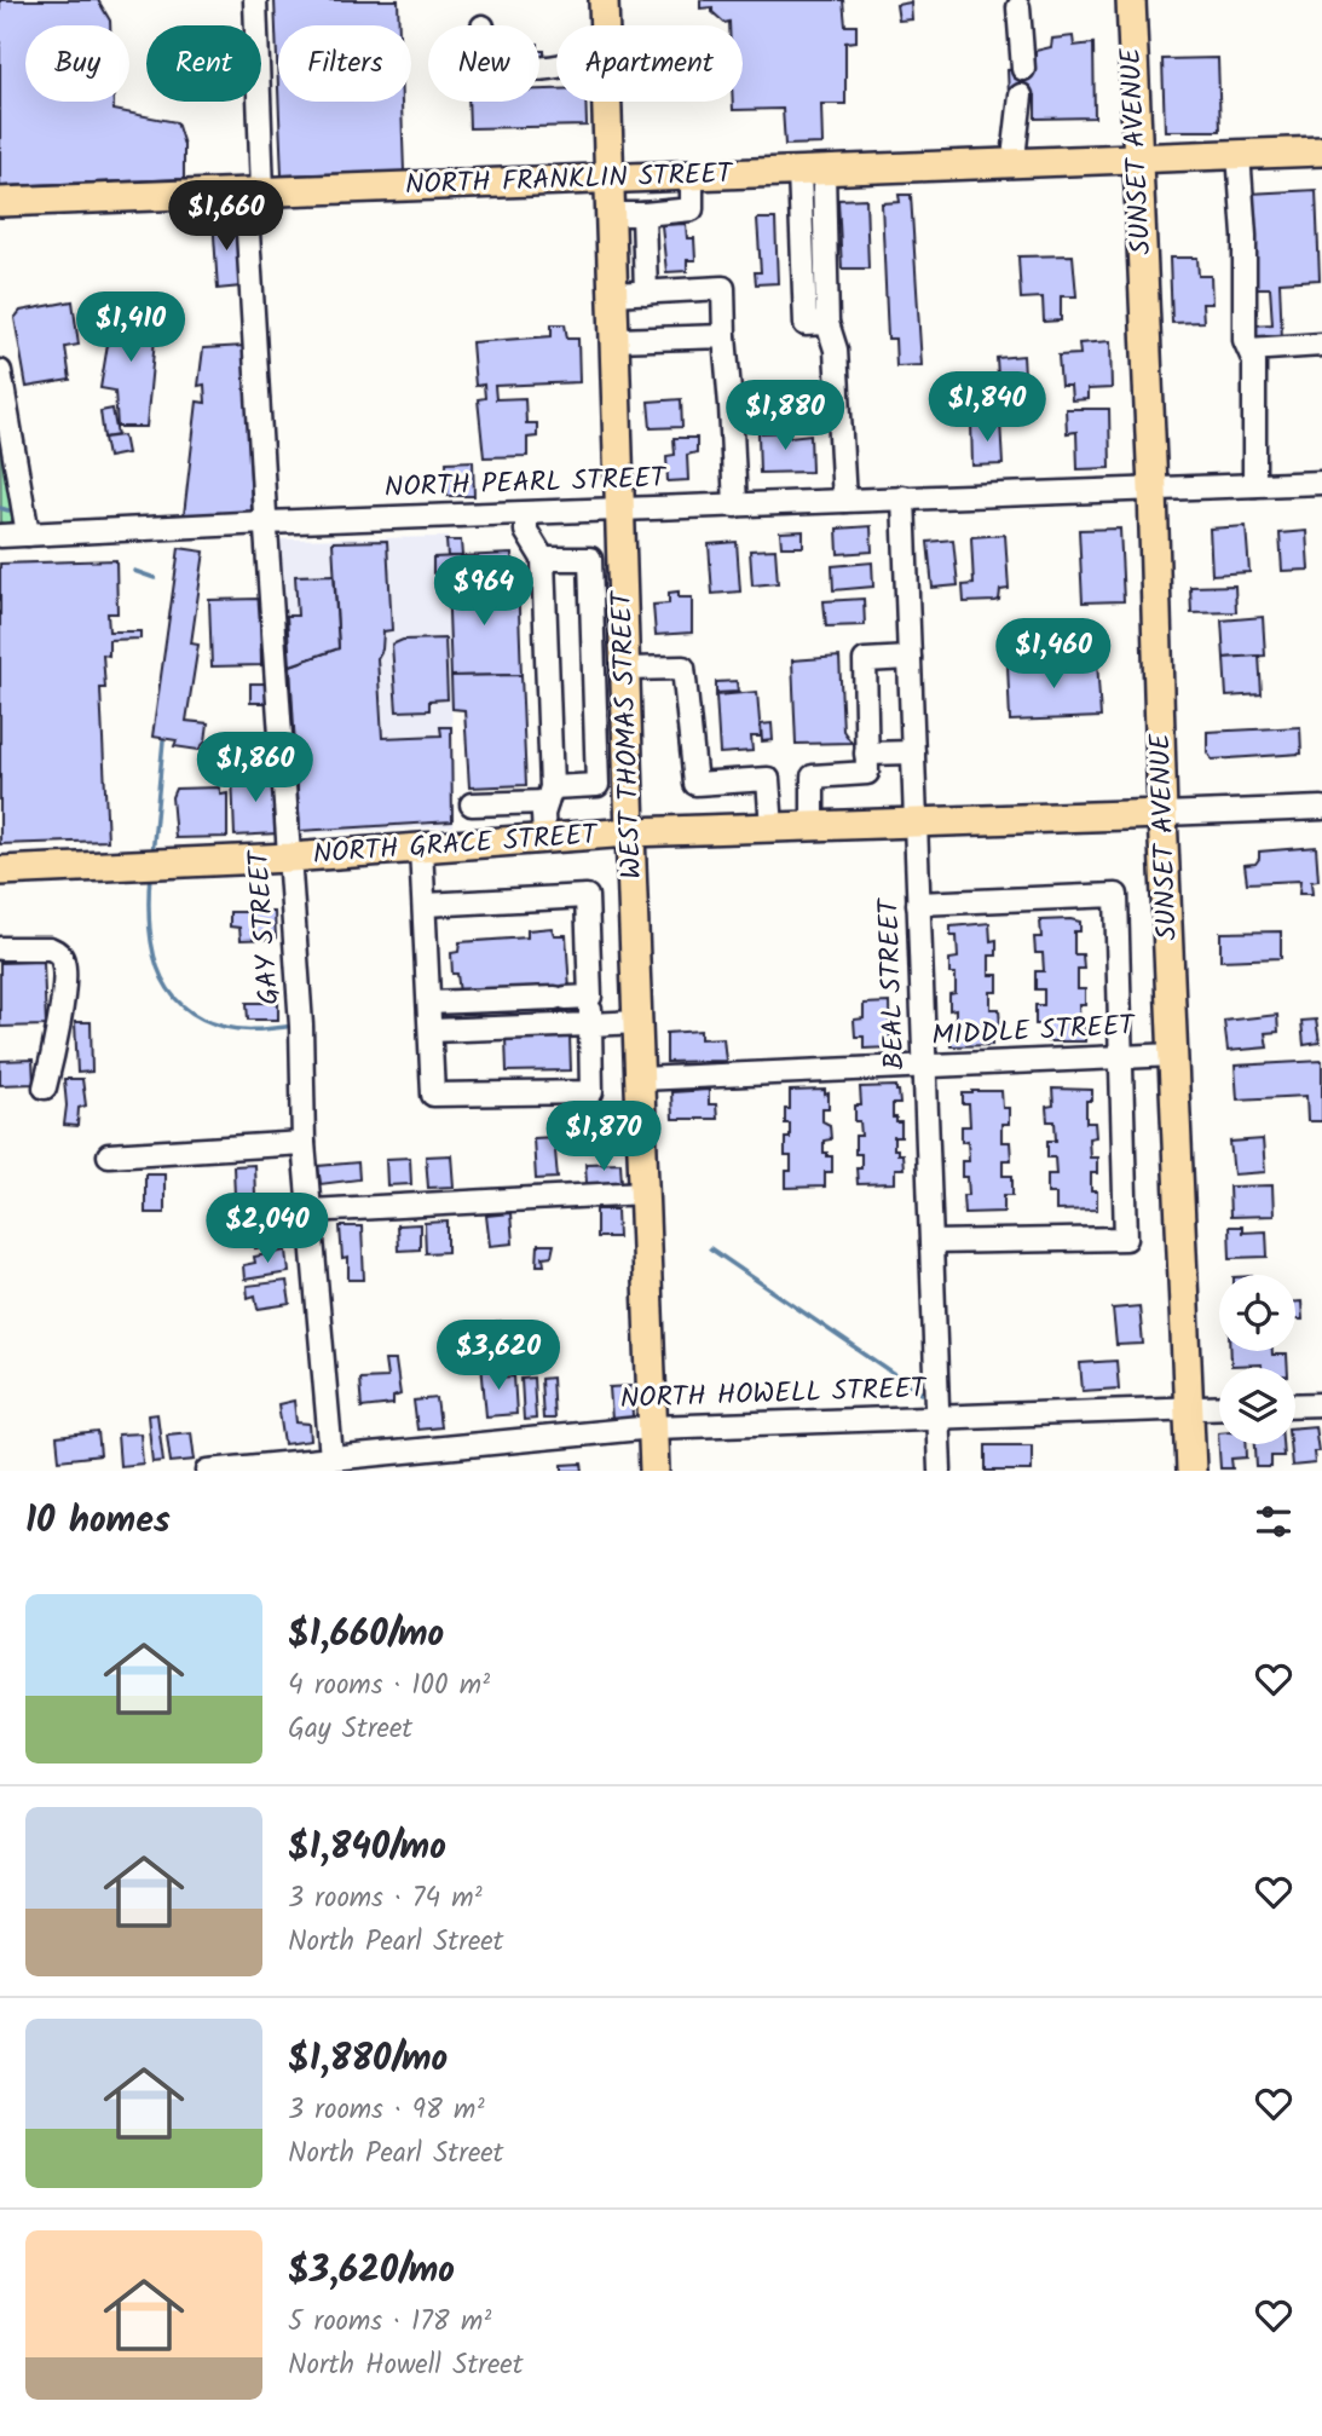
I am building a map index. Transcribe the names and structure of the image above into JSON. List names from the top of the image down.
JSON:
{
  "streets": {
    "main road": [
      "SUNSET AVENUE",
      "NORTH FRANKLIN STREET",
      "WEST THOMAS STREET",
      "NORTH GRACE STREET"
    ],
    "street": [
      "NORTH PEARL STREET",
      "GAY STREET",
      "BEAL STREET",
      "MIDDLE STREET",
      "NORTH HOWELL STREET"
    ]
  },
  "crossings": [
    ["SUNSET AVENUE", "NORTH FRANKLIN STREET"],
    ["SUNSET AVENUE", "NORTH PEARL STREET"],
    ["SUNSET AVENUE", "NORTH GRACE STREET"],
    ["SUNSET AVENUE", "MIDDLE STREET"],
    ["SUNSET AVENUE", "NORTH HOWELL STREET"],
    ["NORTH FRANKLIN STREET", "WEST THOMAS STREET"],
    ["NORTH FRANKLIN STREET", "GAY STREET"],
    ["NORTH PEARL STREET", "WEST THOMAS STREET"],
    ["NORTH PEARL STREET", "GAY STREET"],
    ["NORTH PEARL STREET", "BEAL STREET"],
    ["WEST THOMAS STREET", "NORTH GRACE STREET"],
    ["WEST THOMAS STREET", "MIDDLE STREET"],
    ["WEST THOMAS STREET", "NORTH HOWELL STREET"],
    ["NORTH GRACE STREET", "GAY STREET"],
    ["NORTH GRACE STREET", "BEAL STREET"],
    ["GAY STREET", "NORTH HOWELL STREET"],
    ["BEAL STREET", "MIDDLE STREET"],
    ["BEAL STREET", "NORTH HOWELL STREET"]
  ],
  "page": {
    "chip": [
      "Buy",
      "Rent",
      "Filters",
      "New",
      "Apartment"
    ],
    "price": [
      "$1,660",
      "$1,410",
      "$1,840",
      "$1,880",
      "$964",
      "$1,460",
      "$1,860",
      "$1,870",
      "$2,040",
      "$3,620"
    ],
    "heading": "10 homes",
    "list": [
      {
        "name": "$1,660/mo",
        "note": "4 rooms · 100 m² · Gay Street"
      },
      {
        "name": "$1,840/mo",
        "note": "3 rooms · 74 m² · North Pearl Street"
      },
      {
        "name": "$1,880/mo",
        "note": "3 rooms · 98 m² · North Pearl Street"
      },
      {
        "name": "$3,620/mo",
        "note": "5 rooms · 178 m² · North Howell Street"
      }
    ]
  }
}
